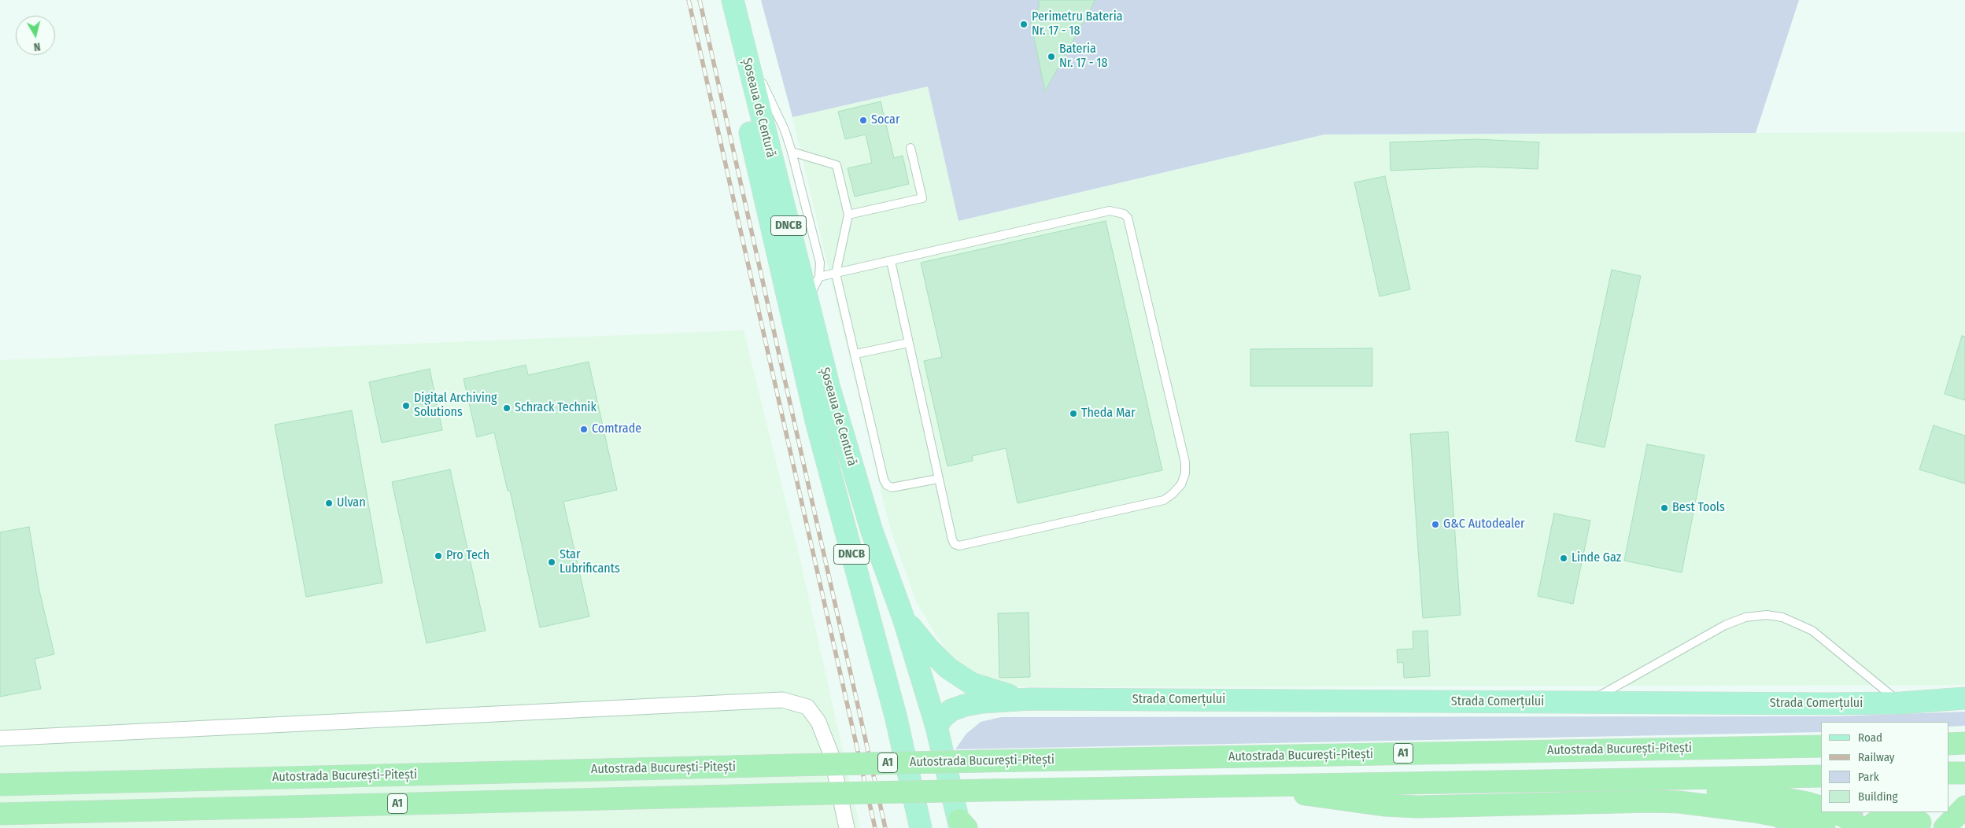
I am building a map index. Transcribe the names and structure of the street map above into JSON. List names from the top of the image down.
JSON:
{
  "streets": {
    "highway": ["Autostrada București-Pitești", "A1"],
    "main road": ["Șoseaua de Centură", "DNCB", "Strada Comerțului"]
  },
  "places": [
    "Perimetru Bateria Nr. 17 - 18",
    "Bateria Nr. 17 - 18",
    "Socar",
    "Digital Archiving Solutions",
    "Schrack Technik",
    "Theda Mar",
    "Comtrade",
    "Ulvan",
    "Best Tools",
    "G&C Autodealer",
    "Pro Tech",
    "Linde Gaz",
    "Star Lubrificants"
  ],
  "legend": [
    "Road",
    "Railway",
    "Park",
    "Building"
  ],
  "north": "bottom"
}
